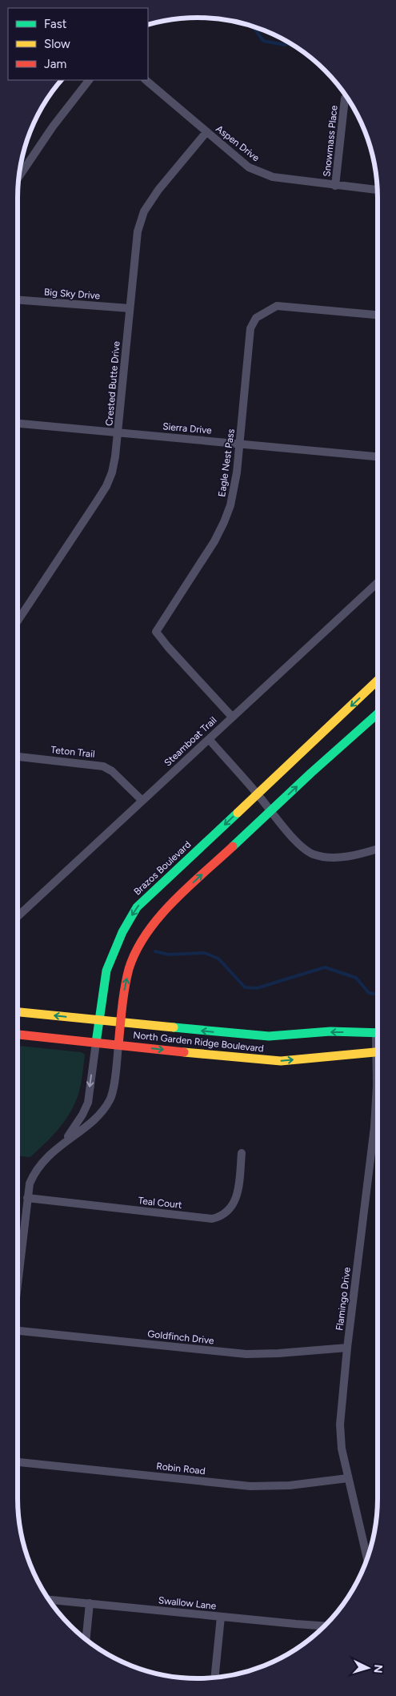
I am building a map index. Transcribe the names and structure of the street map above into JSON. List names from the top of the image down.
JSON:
{
  "streets": {
    "main road": ["Brazos Boulevard", "North Garden Ridge Boulevard"],
    "street": [
      "Snowmass Place",
      "Aspen Drive",
      "Big Sky Drive",
      "Crested Butte Drive",
      "Sierra Drive",
      "Eagle Nest Pass",
      "Steamboat Trail",
      "Teton Trail",
      "Teal Court",
      "Flamingo Drive",
      "Goldfinch Drive",
      "Robin Road",
      "Swallow Lane"
    ]
  },
  "crossings": [
    ["Snowmass Place", "Aspen Drive"],
    ["Aspen Drive", "Crested Butte Drive"],
    ["Big Sky Drive", "Crested Butte Drive"],
    ["Crested Butte Drive", "Sierra Drive"],
    ["Sierra Drive", "Eagle Nest Pass"],
    ["Eagle Nest Pass", "Steamboat Trail"],
    ["Steamboat Trail", "Teton Trail"],
    ["Brazos Boulevard", "North Garden Ridge Boulevard"],
    ["Brazos Boulevard", "Teal Court"],
    ["Flamingo Drive", "Goldfinch Drive"],
    ["Flamingo Drive", "Robin Road"]
  ],
  "legend": ["Fast", "Slow", "Jam"],
  "north": "right"
}
